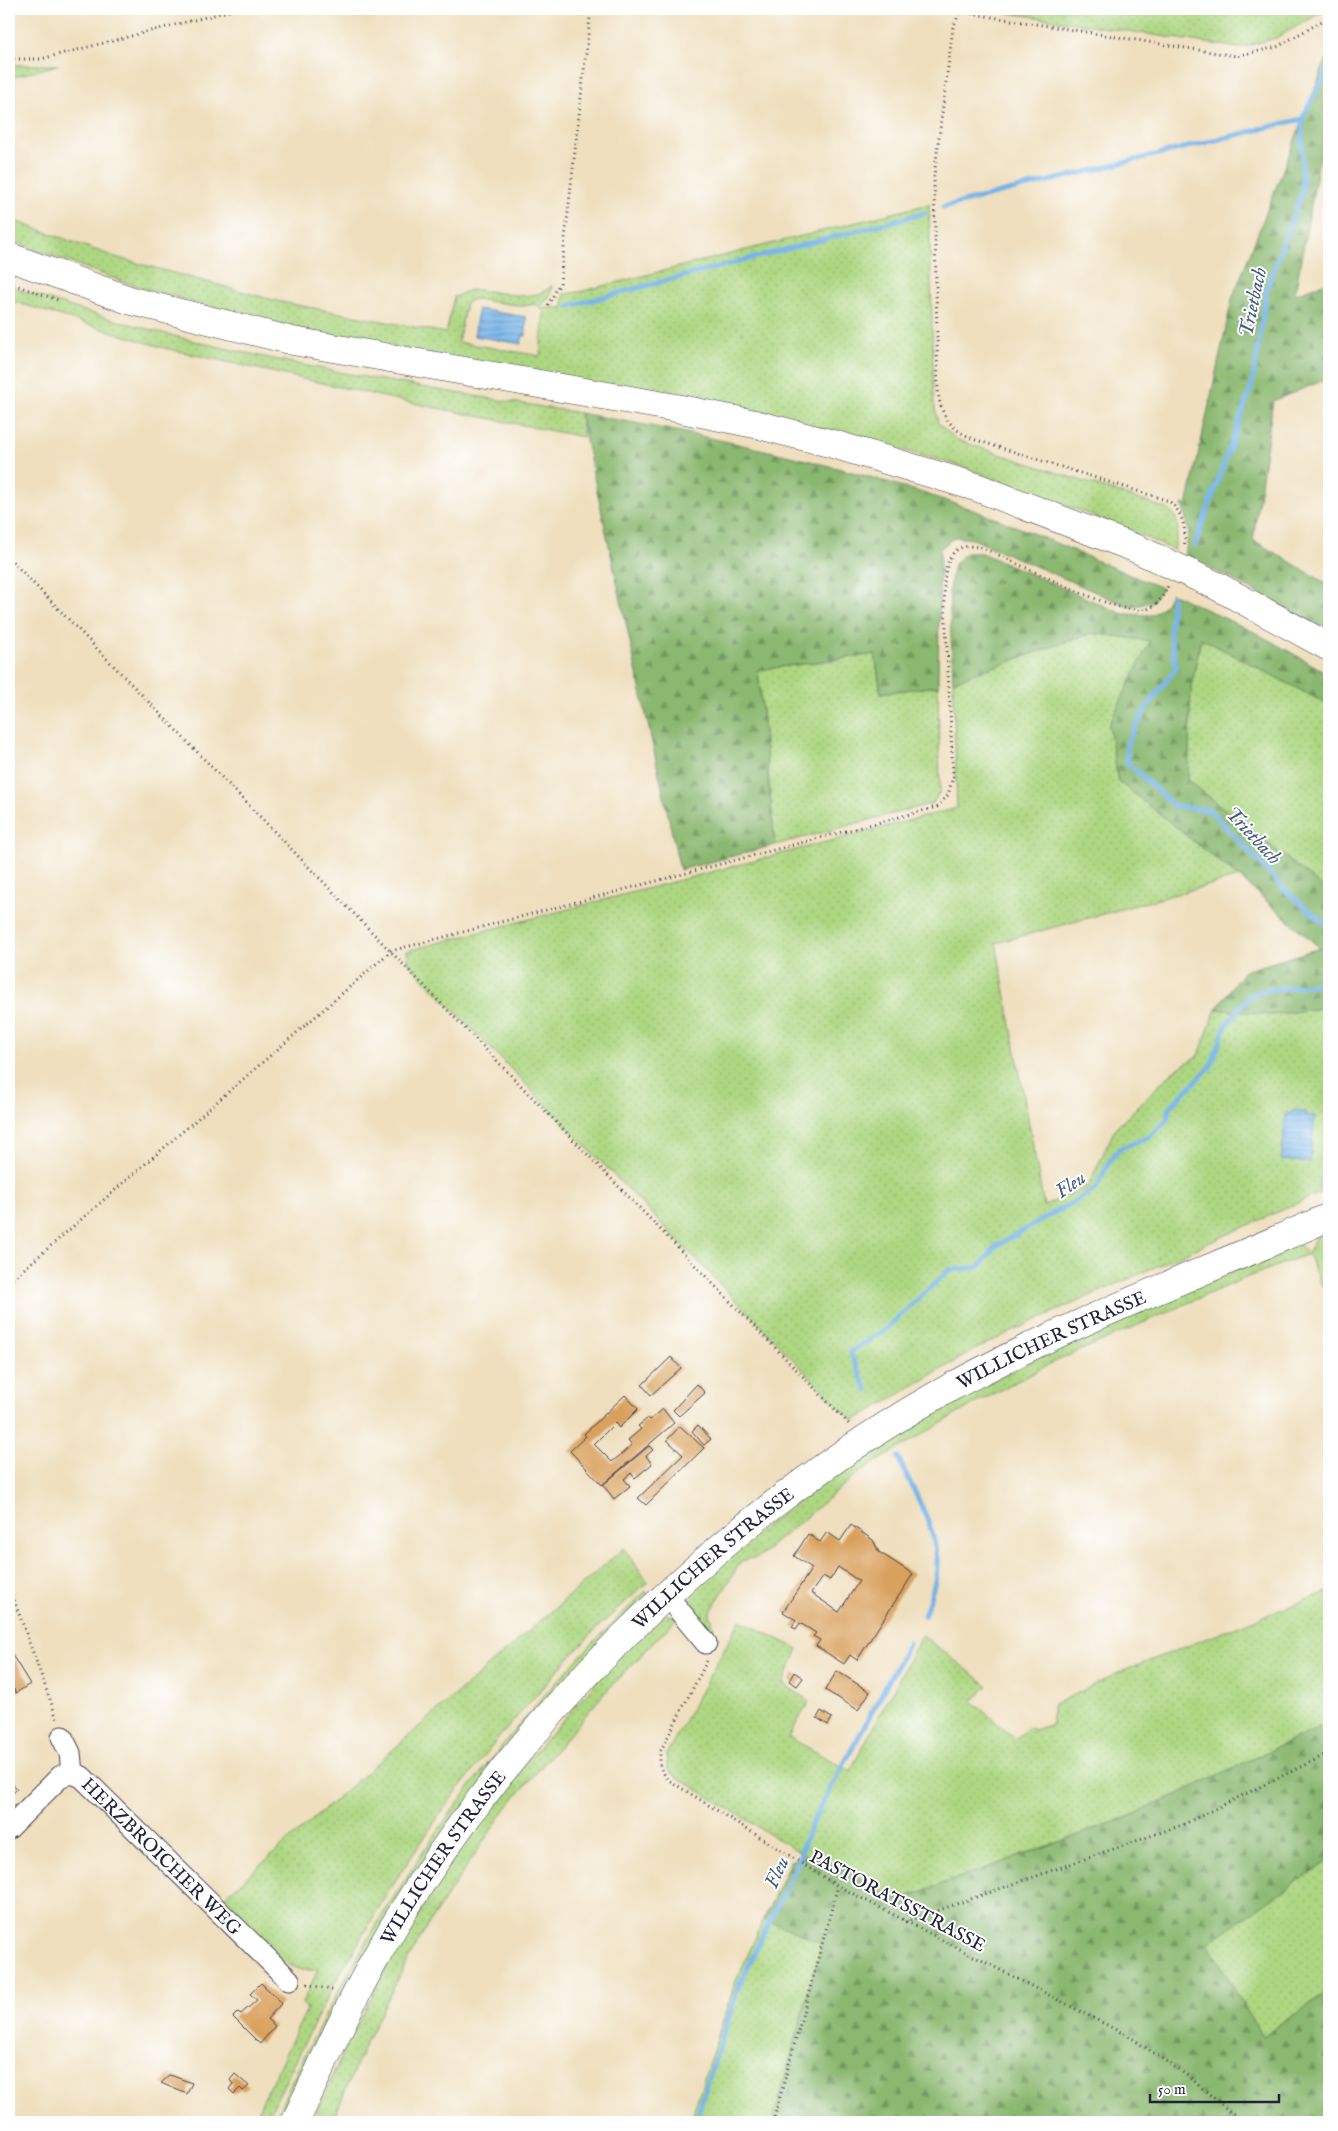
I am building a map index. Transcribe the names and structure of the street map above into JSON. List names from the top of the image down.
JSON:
{
  "streets": {
    "main road": ["WILLICHER STRASSE"],
    "street": ["HERZBROICHER WEG"],
    "path": ["PASTORATSSTRASSE"]
  },
  "water": ["Trietbach", "Fleu"],
  "scale_bar": "50 m"
}
